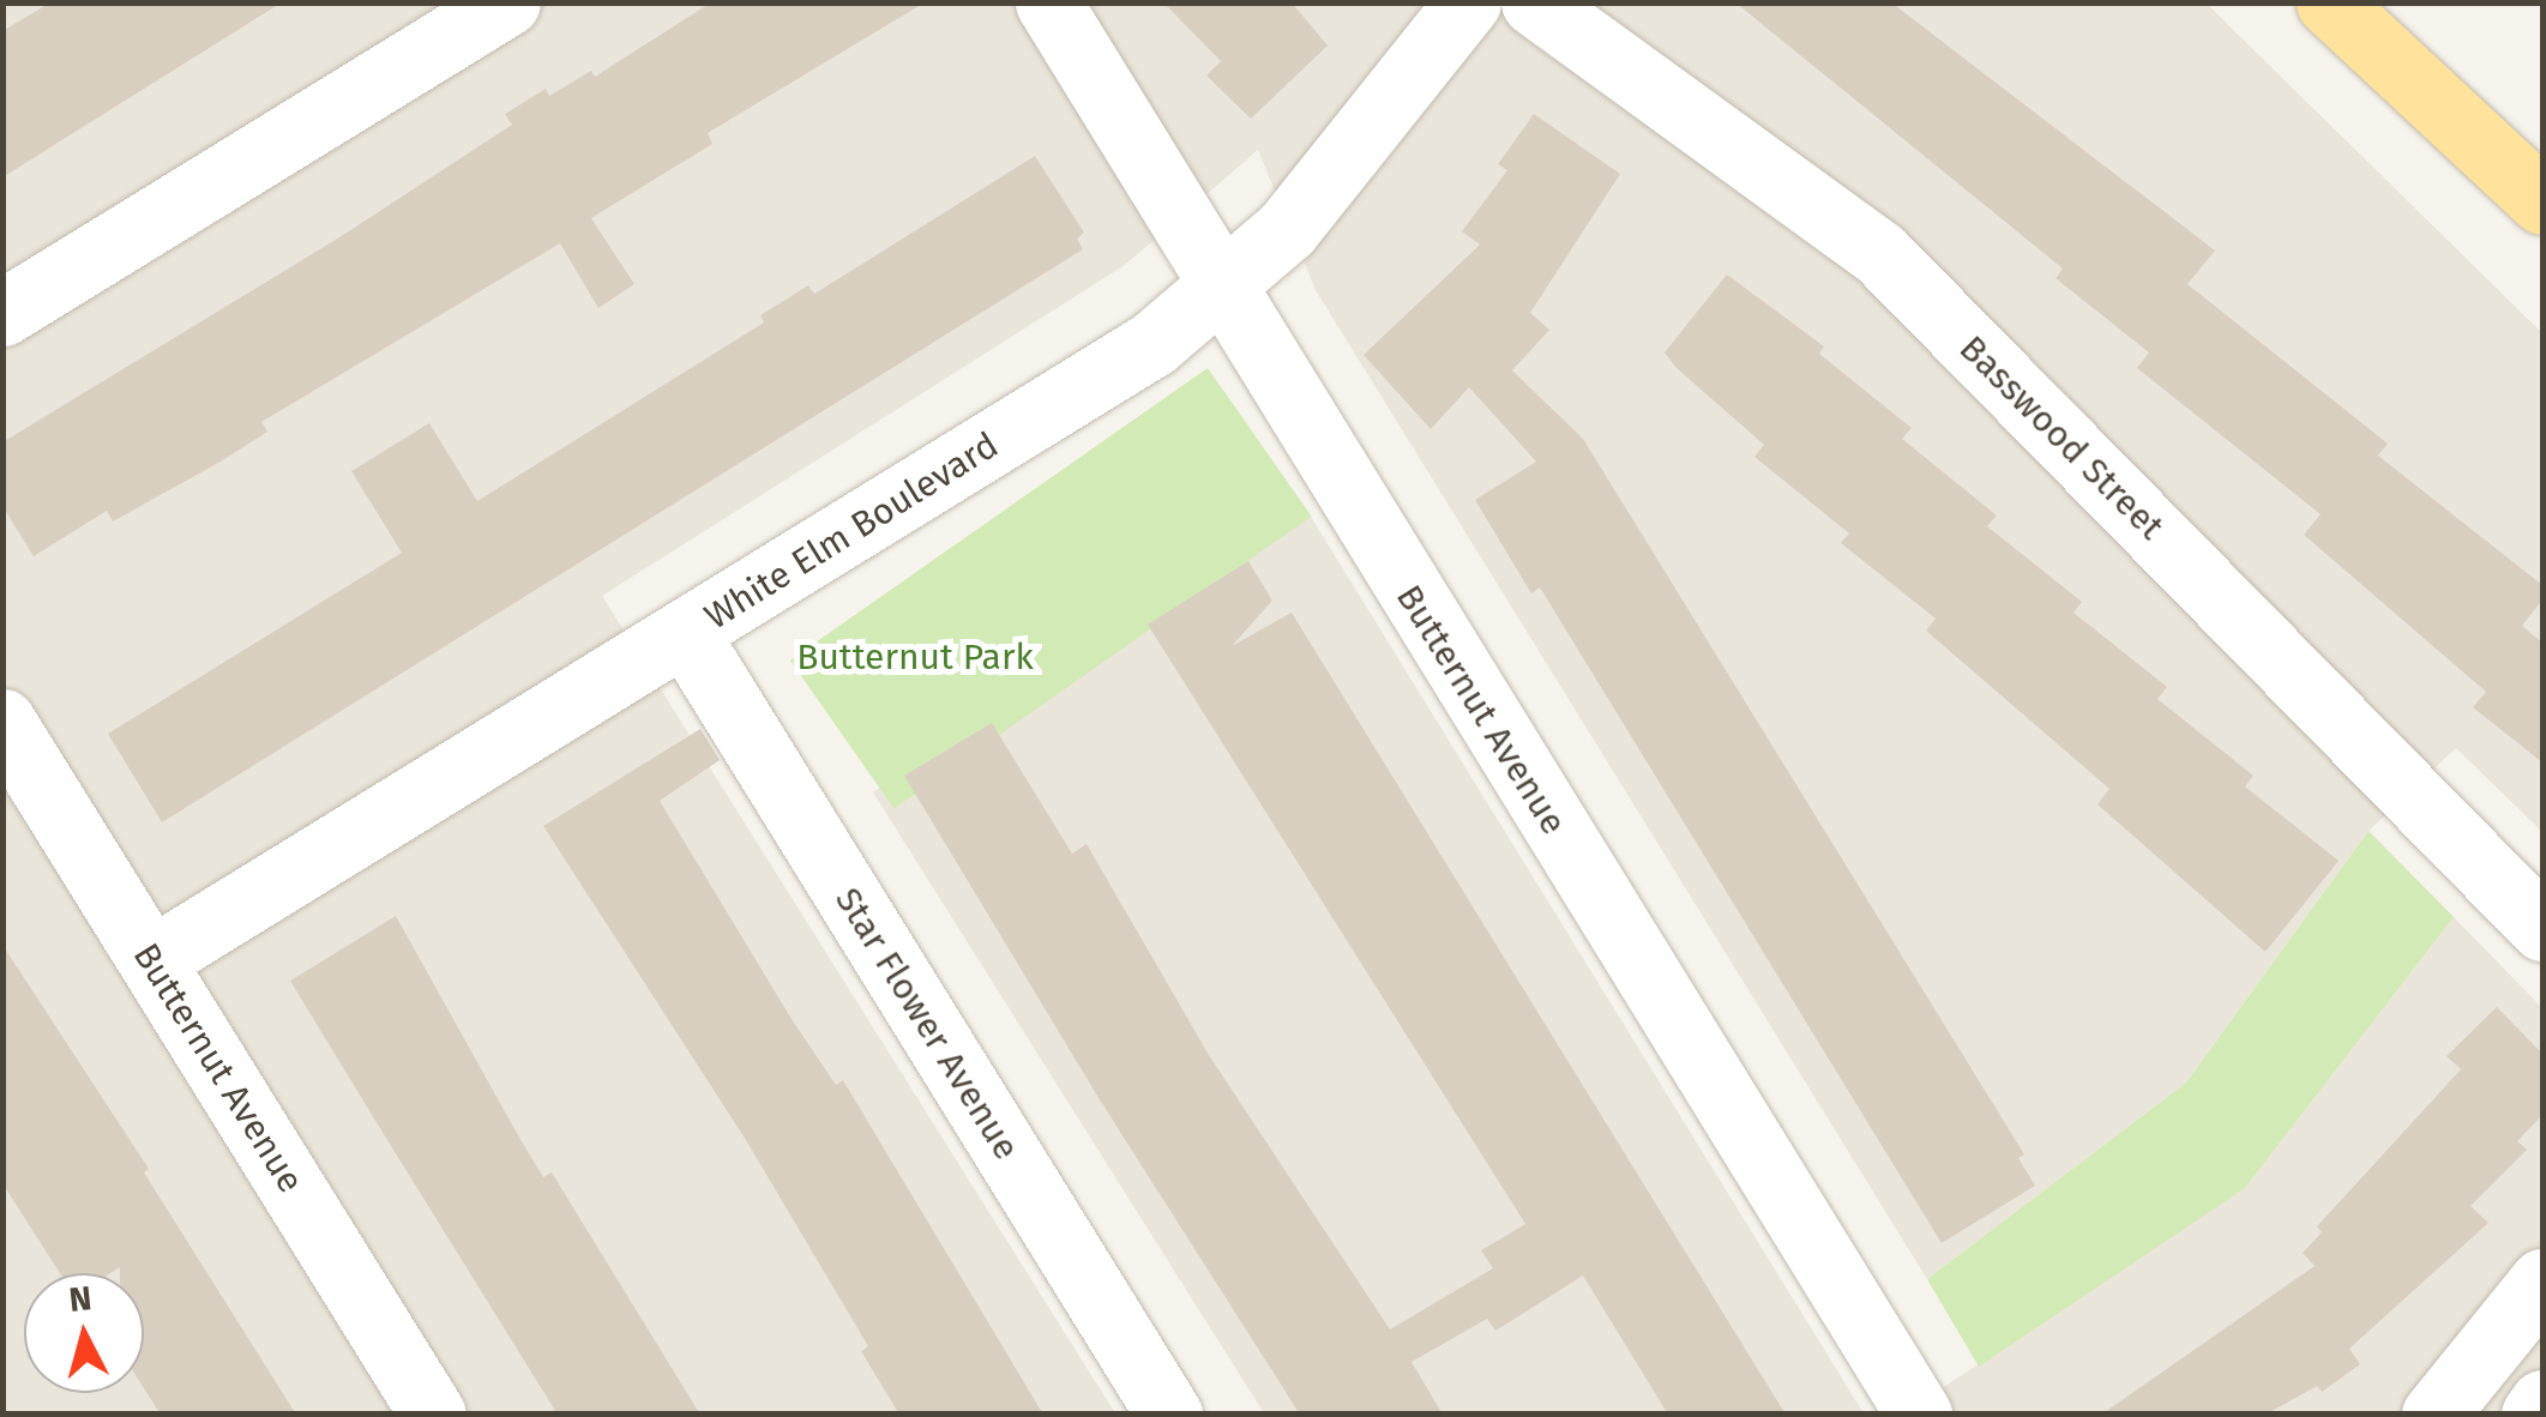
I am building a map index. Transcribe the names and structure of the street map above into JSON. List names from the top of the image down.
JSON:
{
  "streets": {
    "street": [
      "Basswood Street",
      "White Elm Boulevard",
      "Butternut Avenue",
      "Star Flower Avenue"
    ]
  },
  "crossings": [
    ["White Elm Boulevard", "Butternut Avenue"],
    ["White Elm Boulevard", "Star Flower Avenue"]
  ],
  "parks": ["Butternut Park"],
  "north": "top"
}
